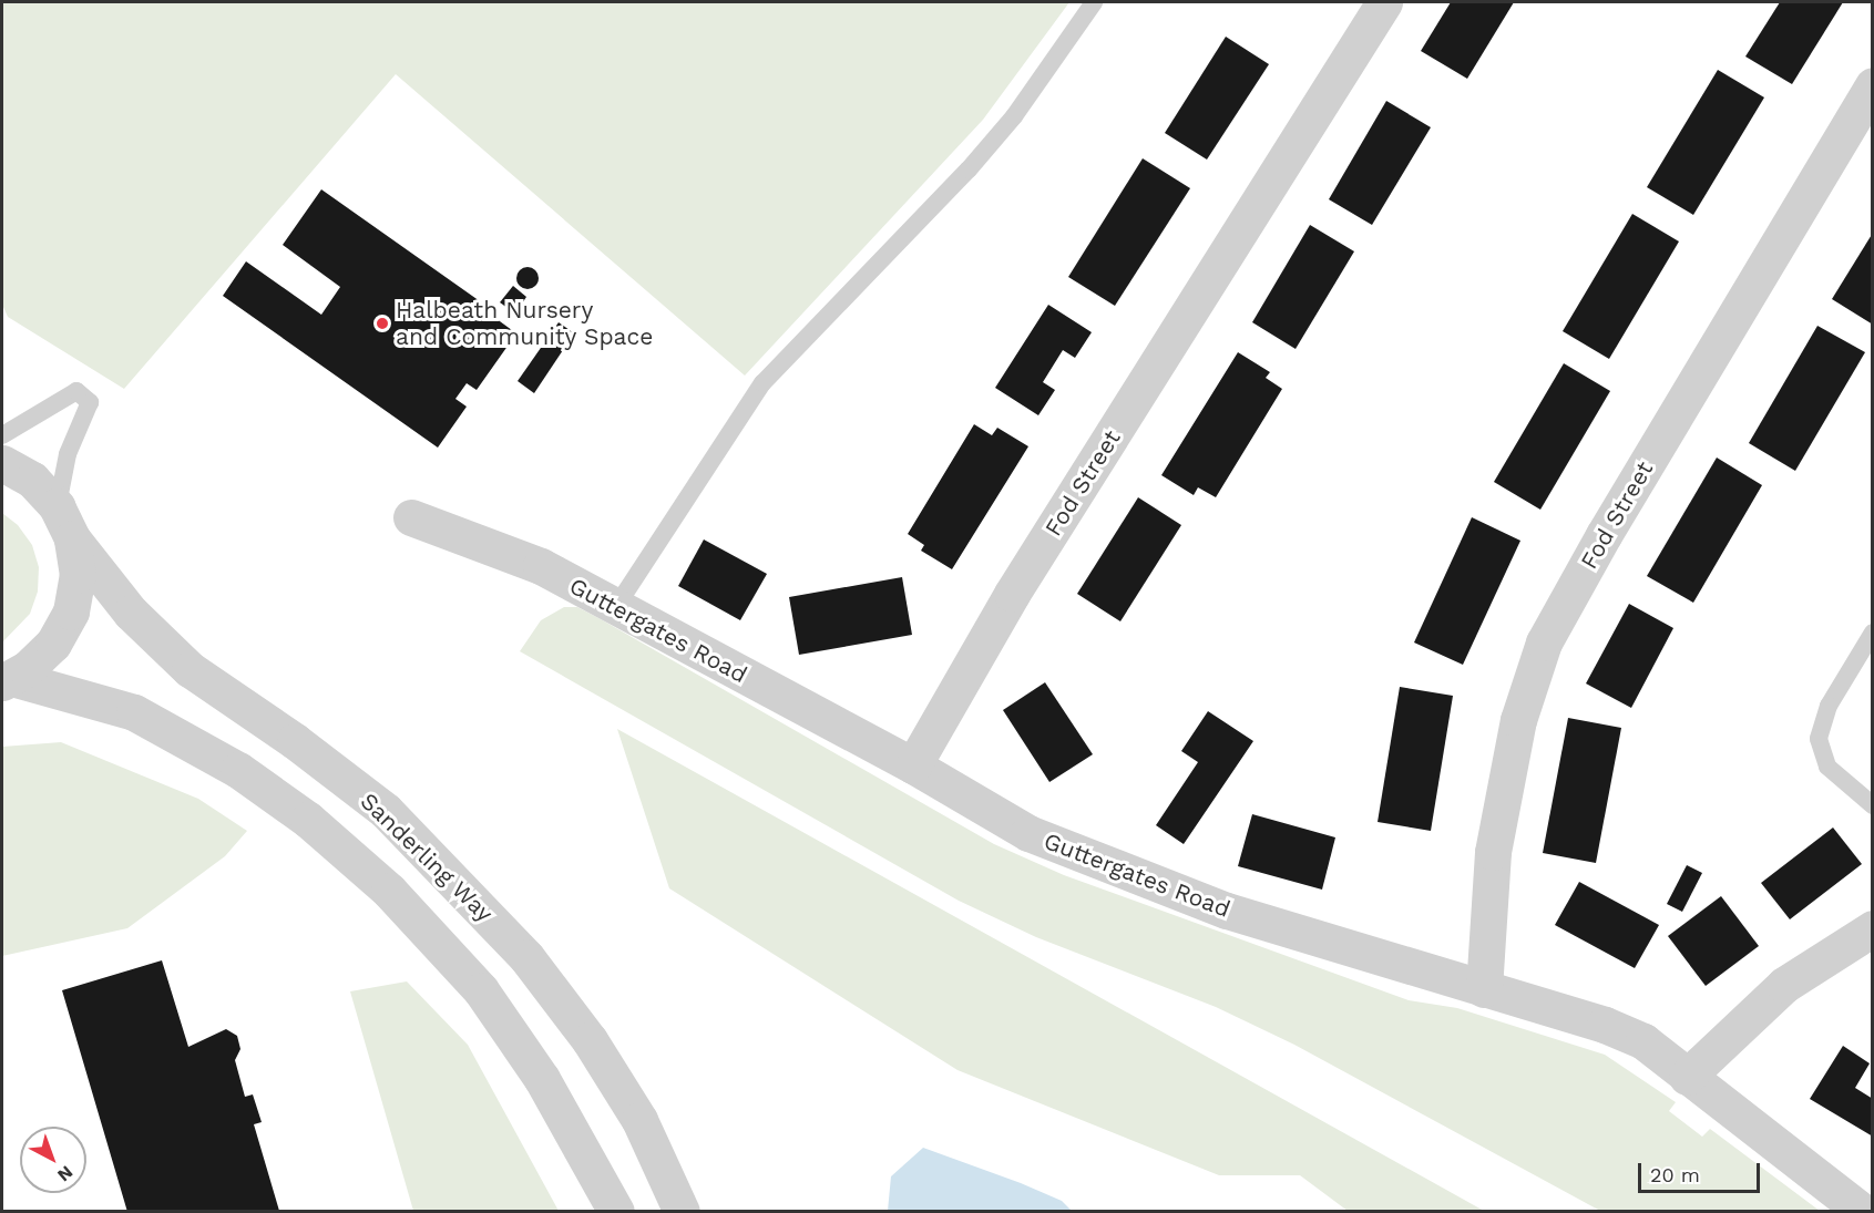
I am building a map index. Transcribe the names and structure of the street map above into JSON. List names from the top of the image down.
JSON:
{
  "streets": {
    "street": ["Fod Street", "Guttergates Road", "Sanderling Way"]
  },
  "crossings": [
    ["Fod Street", "Guttergates Road"]
  ],
  "places": ["Halbeath Nursery and Community Space"],
  "scale_bar": "20 m",
  "north": "bottom right"
}
